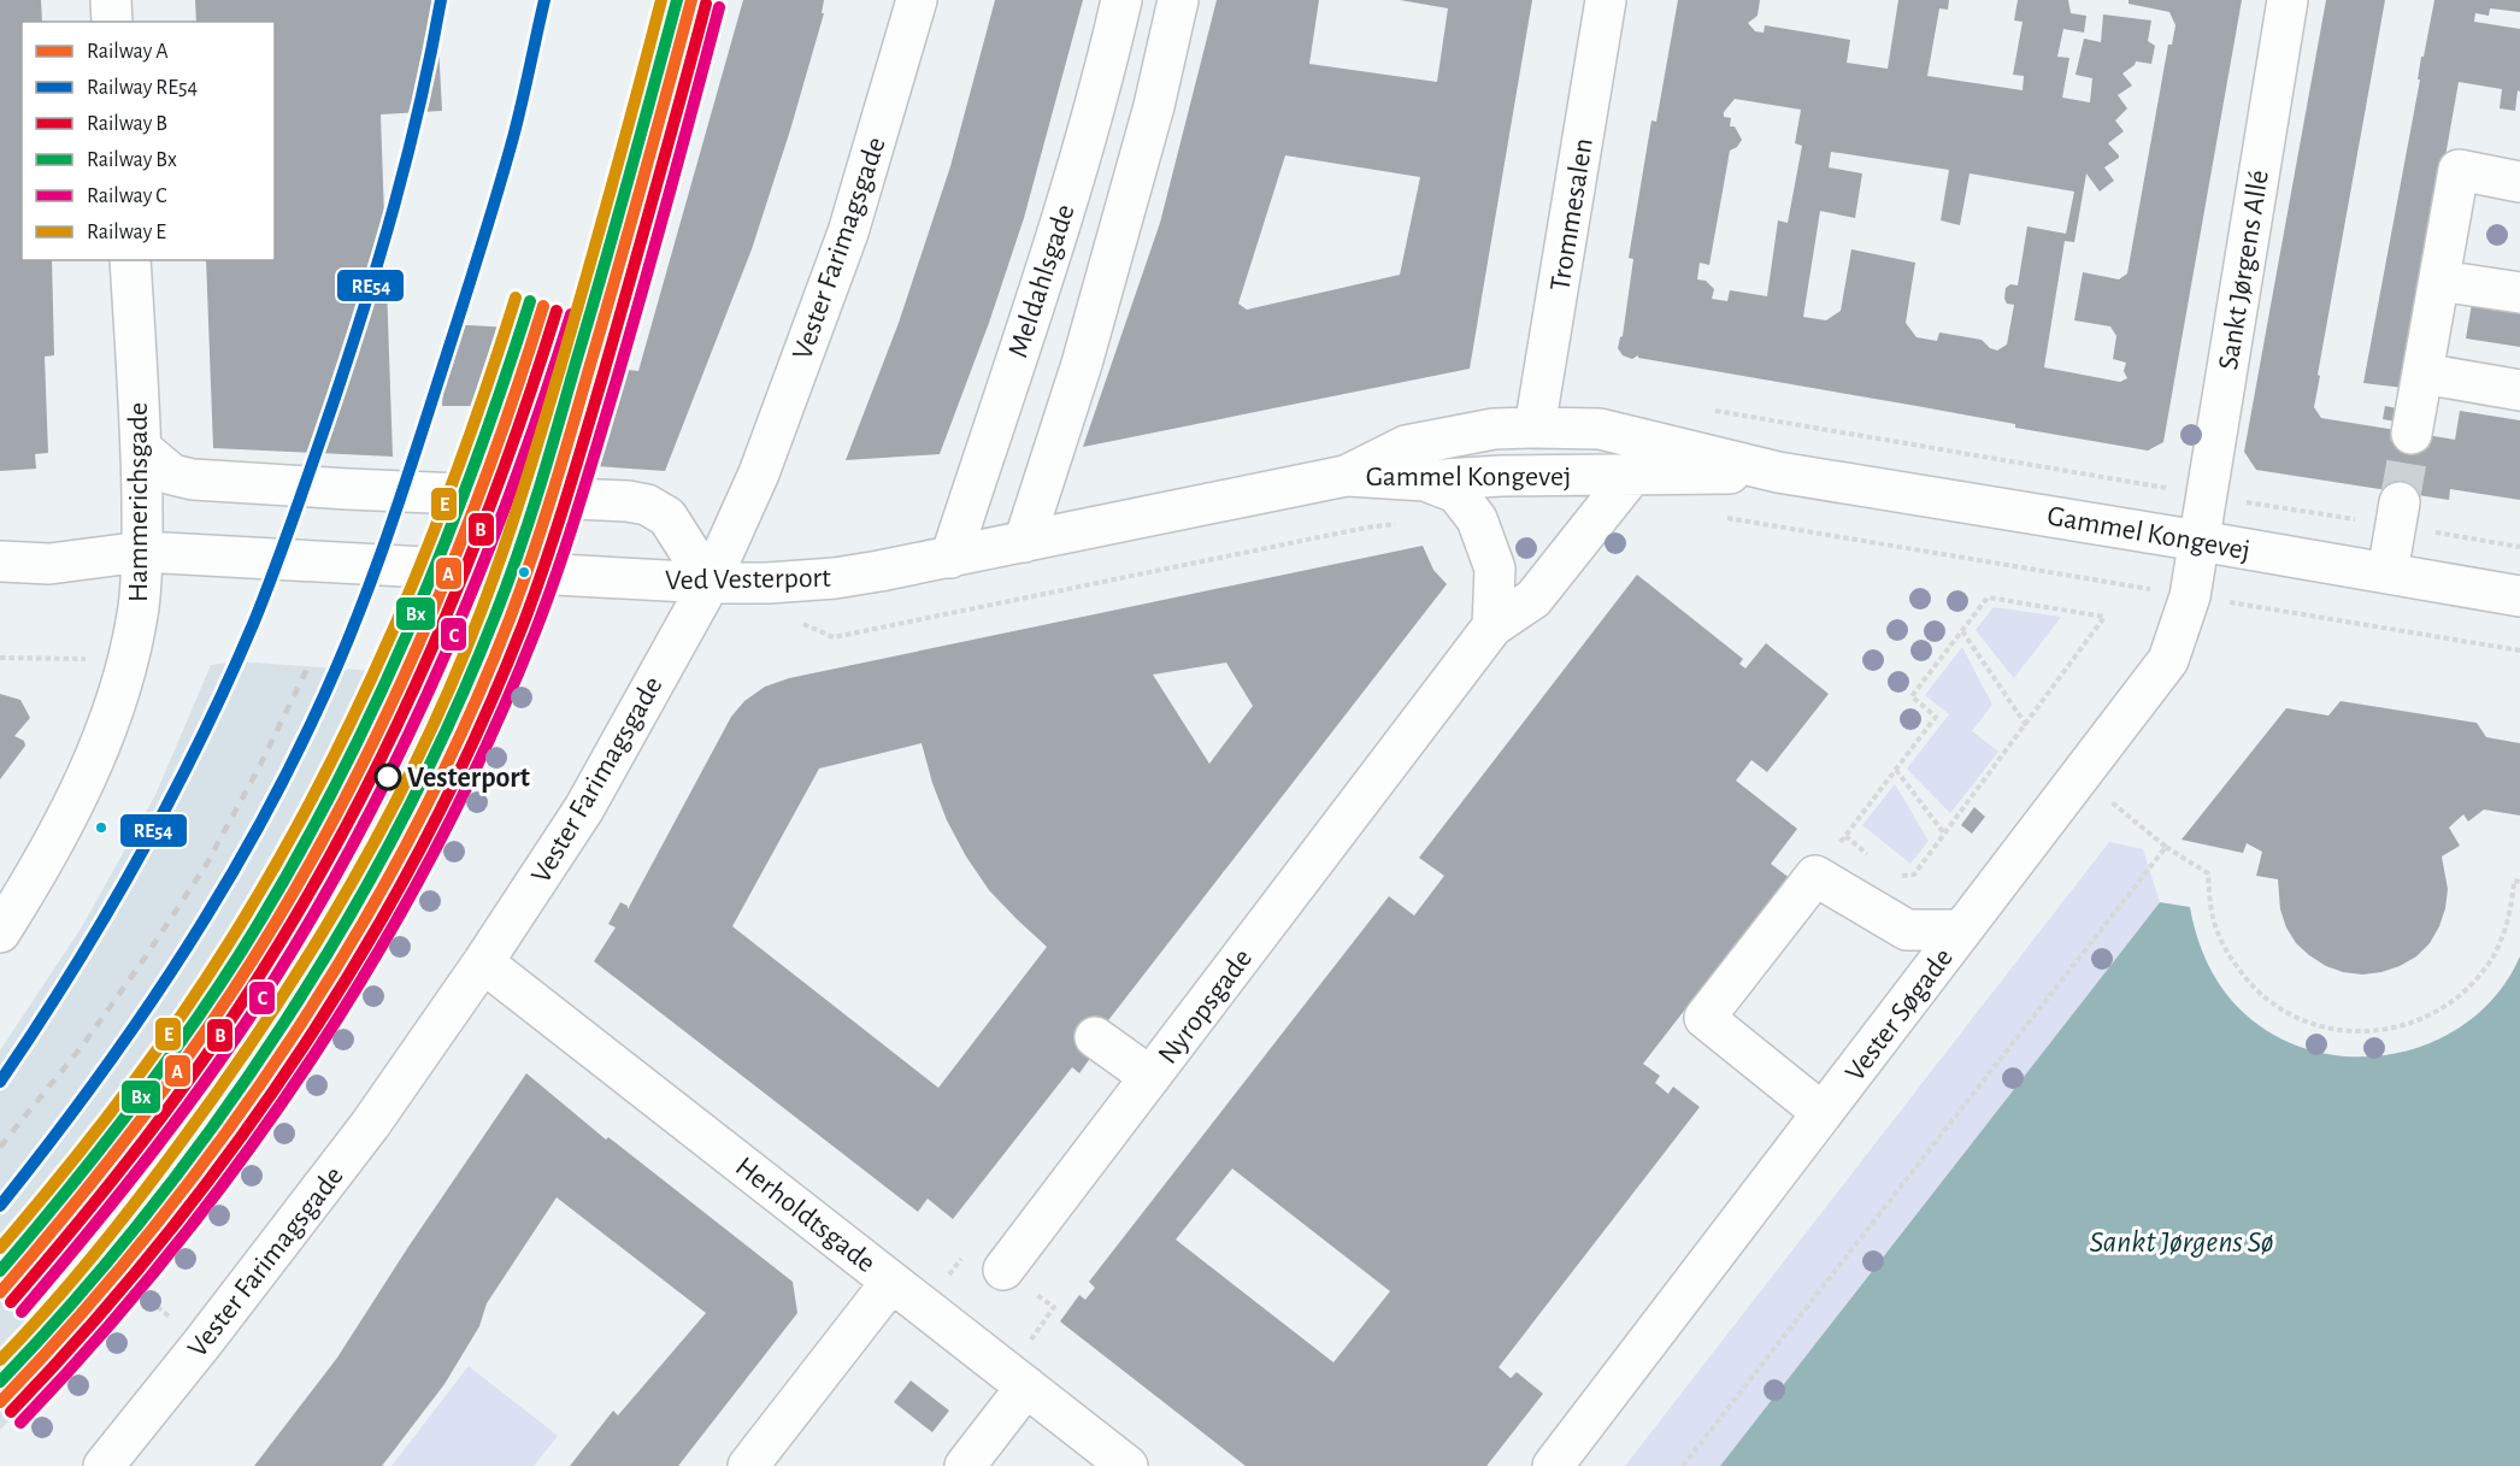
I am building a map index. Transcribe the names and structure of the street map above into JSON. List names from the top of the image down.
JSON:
{
  "streets": {
    "street": [
      "Trommesalen",
      "Vester Farimagsgade",
      "Sankt Jørgens Allé",
      "Meldahlsgade",
      "Gammel Kongevej",
      "Hammerichsgade",
      "Ved Vesterport",
      "Nyropsgade",
      "Vester Søgade",
      "Herholdtsgade"
    ]
  },
  "crossings": [
    ["Trommesalen", "Gammel Kongevej"],
    ["Vester Farimagsgade", "Ved Vesterport"],
    ["Vester Farimagsgade", "Herholdtsgade"],
    ["Sankt Jørgens Allé", "Gammel Kongevej"],
    ["Sankt Jørgens Allé", "Vester Søgade"],
    ["Meldahlsgade", "Ved Vesterport"],
    ["Gammel Kongevej", "Ved Vesterport"],
    ["Gammel Kongevej", "Nyropsgade"],
    ["Gammel Kongevej", "Vester Søgade"],
    ["Hammerichsgade", "Ved Vesterport"]
  ],
  "water": ["Sankt Jørgens Sø"],
  "places": ["Vesterport"],
  "lines": [
    "rail line A",
    "rail line RE54",
    "rail line Bx",
    "rail line E",
    "rail line B",
    "rail line C"
  ],
  "legend": [
    "Railway A",
    "Railway RE54",
    "Railway B",
    "Railway Bx",
    "Railway C",
    "Railway E"
  ]
}
